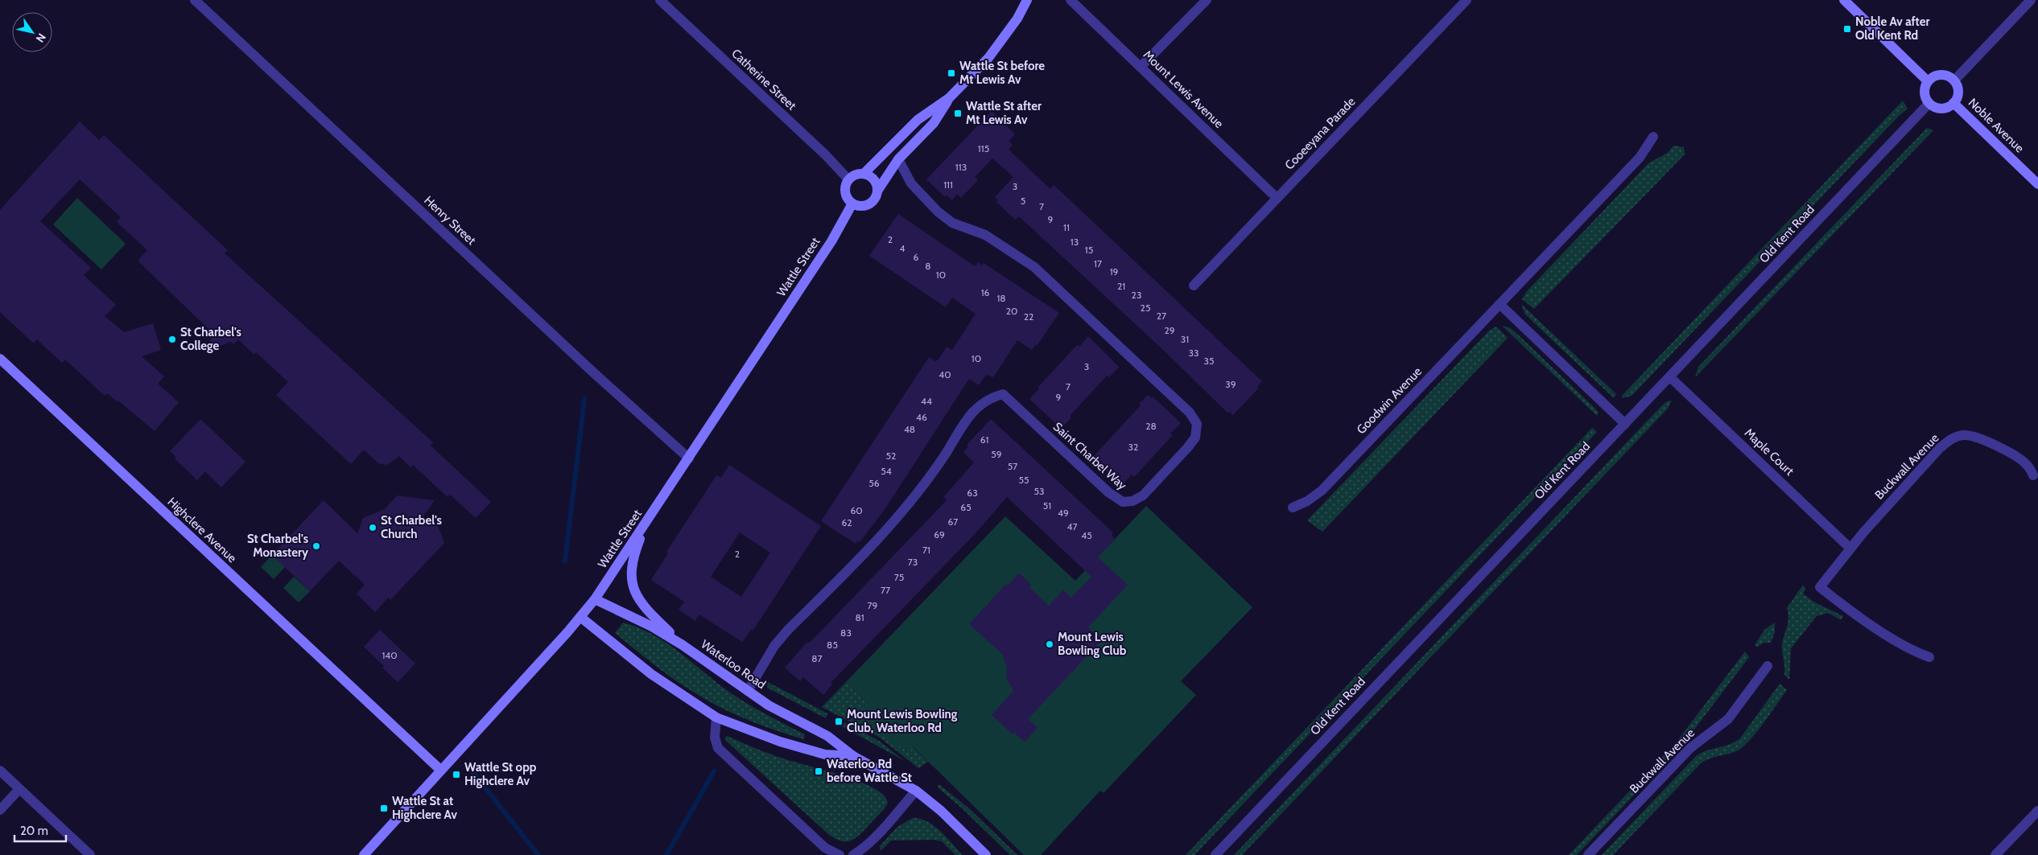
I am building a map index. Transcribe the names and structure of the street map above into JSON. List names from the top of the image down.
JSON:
{
  "streets": {
    "main road": [
      "Noble Avenue",
      "Wattle Street",
      "Highclere Avenue",
      "Waterloo Road"
    ],
    "street": [
      "Catherine Street",
      "Mount Lewis Avenue",
      "Cooeeyana Parade",
      "Henry Street",
      "Old Kent Road",
      "Goodwin Avenue",
      "Maple Court",
      "Saint Charbel Way",
      "Buckwall Avenue"
    ]
  },
  "crossings": [
    ["Catherine Street", "Wattle Street"],
    ["Mount Lewis Avenue", "Cooeeyana Parade"],
    ["Noble Avenue", "Old Kent Road"],
    ["Henry Street", "Wattle Street"],
    ["Old Kent Road", "Maple Court"],
    ["Wattle Street", "Highclere Avenue"],
    ["Wattle Street", "Waterloo Road"],
    ["Maple Court", "Buckwall Avenue"],
    ["Saint Charbel Way", "Waterloo Road"]
  ],
  "places": {
    "transit": [
      "Noble Av after Old Kent Rd",
      "Wattle St before Mt Lewis Av",
      "Wattle St after Mt Lewis Av",
      "Mount Lewis Bowling Club, Waterloo Rd",
      "Waterloo Rd before Wattle St",
      "Wattle St opp Highclere Av",
      "Wattle St at Highclere Av"
    ],
    "other": [
      "St Charbel's College",
      "St Charbel's Church",
      "St Charbel's Monastery",
      "Mount Lewis Bowling Club"
    ]
  },
  "house_numbers": [
    "115",
    "113",
    "111",
    "3",
    "5",
    "7",
    "9",
    "11",
    "2",
    "13",
    "4",
    "15",
    "6",
    "17",
    "8",
    "19",
    "10",
    "21",
    "16",
    "23",
    "18",
    "25",
    "20",
    "27",
    "22",
    "29",
    "31",
    "33",
    "10",
    "35",
    "3",
    "40",
    "39",
    "7",
    "9",
    "44",
    "46",
    "28",
    "48",
    "61",
    "32",
    "59",
    "52",
    "57",
    "54",
    "55",
    "56",
    "53",
    "63",
    "51",
    "65",
    "60",
    "49",
    "67",
    "62",
    "47",
    "69",
    "45",
    "71",
    "2",
    "73",
    "75",
    "77",
    "79",
    "81",
    "83",
    "85",
    "140",
    "87"
  ],
  "scale_bar": "20 m",
  "north": "bottom right"
}
